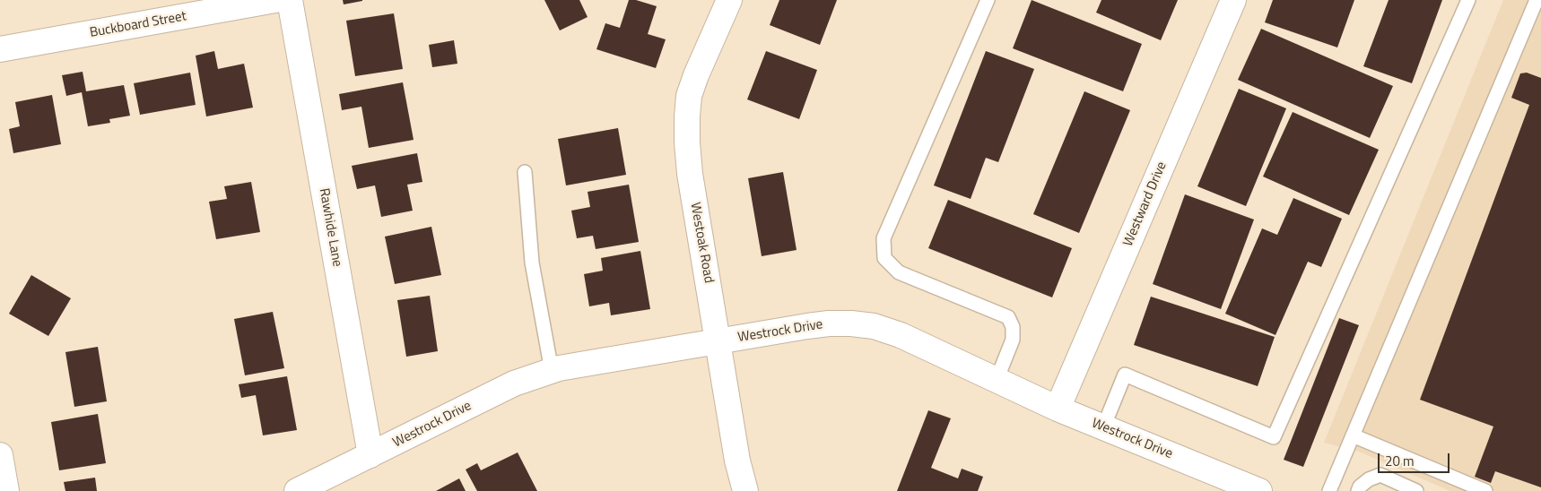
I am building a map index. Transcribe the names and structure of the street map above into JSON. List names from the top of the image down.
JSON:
{
  "streets": {
    "street": [
      "Buckboard Street",
      "Westward Drive",
      "Rawhide Lane",
      "Westoak Road",
      "Westrock Drive"
    ]
  },
  "crossings": [
    ["Westward Drive", "Westrock Drive"],
    ["Rawhide Lane", "Westrock Drive"],
    ["Westoak Road", "Westrock Drive"]
  ],
  "scale_bar": "20 m"
}
